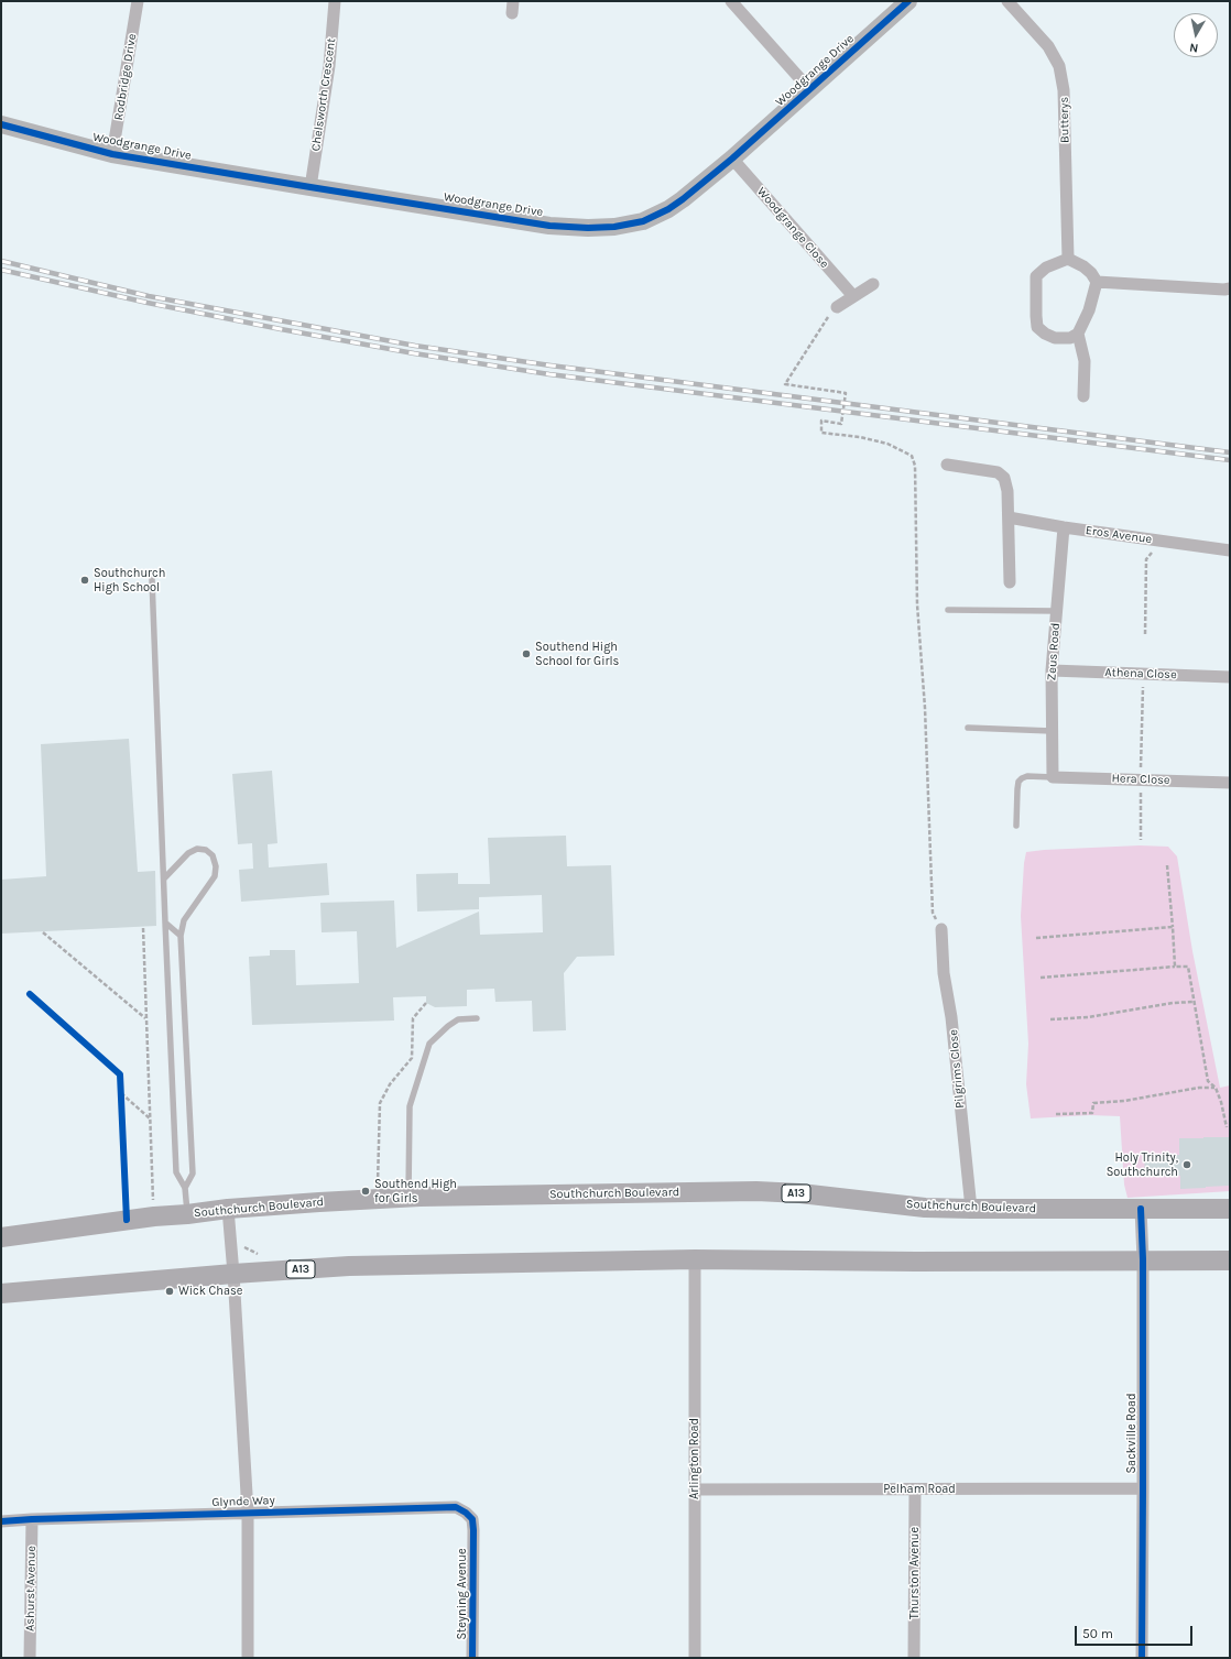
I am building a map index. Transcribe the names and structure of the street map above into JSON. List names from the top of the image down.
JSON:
{
  "streets": {
    "main road": ["Southchurch Boulevard", "A13"],
    "street": [
      "Woodgrange Drive",
      "Rodbridge Drive",
      "Chelsworth Crescent",
      "Butterys",
      "Woodgrange Close",
      "Eros Avenue",
      "Zeus Road",
      "Athena Close",
      "Hera Close",
      "Pilgrims Close",
      "Sackville Road",
      "Arlington Road",
      "Pelham Road",
      "Glynde Way",
      "Thurston Avenue",
      "Ashurst Avenue",
      "Steyning Avenue"
    ]
  },
  "crossings": [
    ["Woodgrange Drive", "Rodbridge Drive"],
    ["Woodgrange Drive", "Chelsworth Crescent"],
    ["Woodgrange Drive", "Woodgrange Close"],
    ["Eros Avenue", "Zeus Road"],
    ["Zeus Road", "Athena Close"],
    ["Zeus Road", "Hera Close"],
    ["Pilgrims Close", "Southchurch Boulevard"],
    ["Southchurch Boulevard", "Sackville Road"],
    ["A13", "Sackville Road"],
    ["A13", "Arlington Road"],
    ["Sackville Road", "Pelham Road"],
    ["Arlington Road", "Pelham Road"],
    ["Pelham Road", "Thurston Avenue"],
    ["Glynde Way", "Ashurst Avenue"],
    ["Glynde Way", "Steyning Avenue"]
  ],
  "places": [
    "Southchurch High School",
    "Southend High School for Girls",
    "Holy Trinity, Southchurch",
    "Southend High for Girls",
    "Wick Chase"
  ],
  "scale_bar": "50 m",
  "north": "bottom"
}
